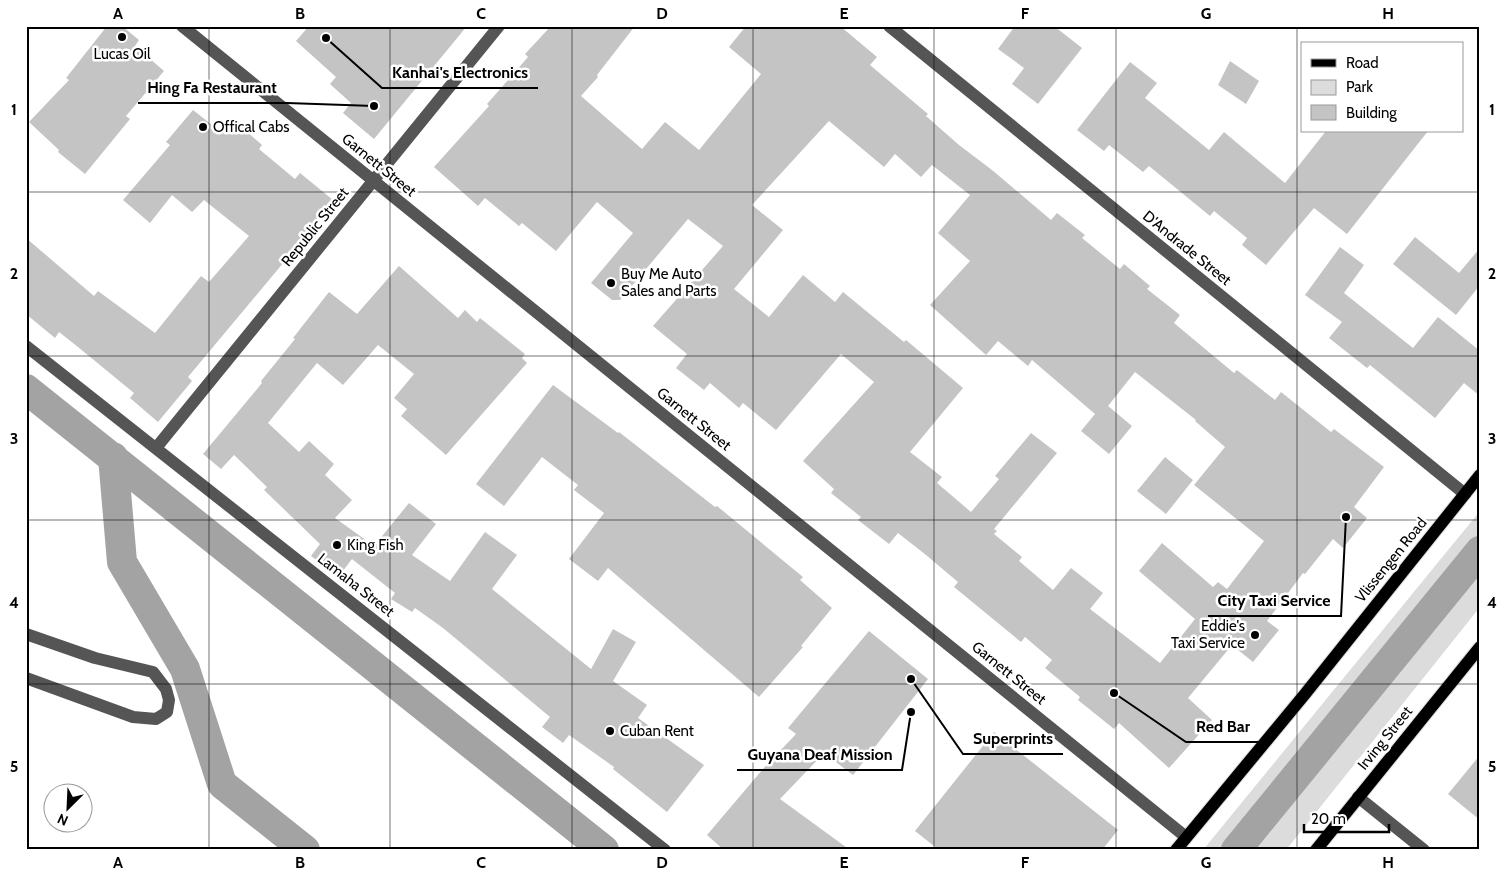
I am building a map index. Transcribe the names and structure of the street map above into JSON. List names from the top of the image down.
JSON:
{
  "streets": {
    "main road": ["Vlissengen Road", "Irving Street"],
    "street": [
      "Garnett Street",
      "Republic Street",
      "D'Andrade Street",
      "Lamaha Street"
    ]
  },
  "crossings": [
    ["Garnett Street", "Republic Street"],
    ["Garnett Street", "Vlissengen Road"],
    ["Republic Street", "Lamaha Street"],
    ["D'Andrade Street", "Vlissengen Road"]
  ],
  "places": [
    "Lucas Oil",
    "Kanhai's Electronics",
    "Hing Fa Restaurant",
    "Offical Cabs",
    "Buy Me Auto Sales and Parts",
    "City Taxi Service",
    "King Fish",
    "Eddie's Taxi Service",
    "Superprints",
    "Red Bar",
    "Guyana Deaf Mission",
    "Cuban Rent"
  ],
  "legend": ["Road", "Park", "Building"],
  "scale_bar": "20 m",
  "north": "bottom left",
  "grid": {
    "columns": [
      "A",
      "B",
      "C",
      "D",
      "E",
      "F",
      "G",
      "H"
    ],
    "rows": [
      "1",
      "2",
      "3",
      "4",
      "5"
    ]
  }
}
